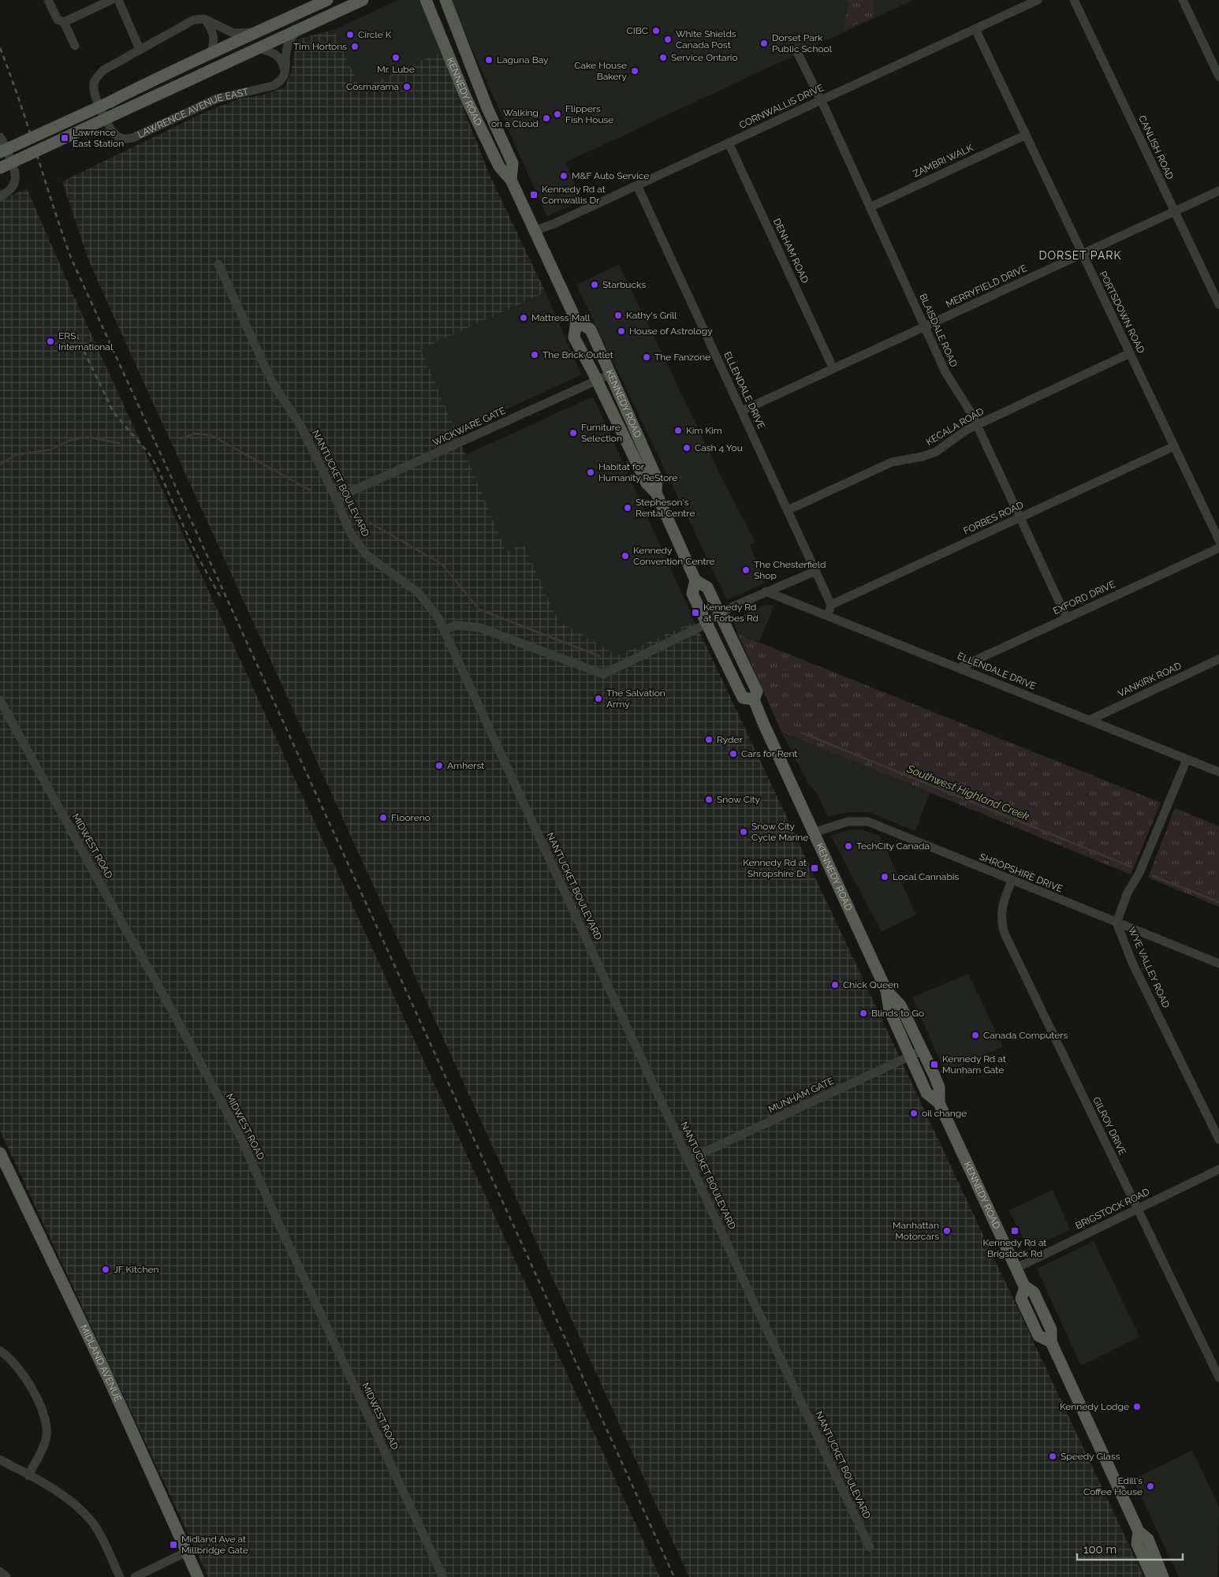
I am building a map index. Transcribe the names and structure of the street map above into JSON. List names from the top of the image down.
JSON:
{
  "streets": {
    "main road": ["KENNEDY ROAD", "MIDLAND AVENUE"],
    "street": [
      "CORNWALLIS DRIVE",
      "LAWRENCE AVENUE EAST",
      "CANLISH ROAD",
      "ZAMBRI WALK",
      "DENHAM ROAD",
      "MERRYFIELD DRIVE",
      "PORTSDOWN ROAD",
      "BLAISDALE ROAD",
      "ELLENDALE DRIVE",
      "WICKWARE GATE",
      "KECALA ROAD",
      "NANTUCKET BOULEVARD",
      "FORBES ROAD",
      "EXFORD DRIVE",
      "VANKIRK ROAD",
      "MIDWEST ROAD",
      "SHROPSHIRE DRIVE",
      "WYE VALLEY ROAD",
      "MUNHAM GATE",
      "GILROY DRIVE",
      "BRIGSTOCK ROAD"
    ]
  },
  "crossings": [
    ["KENNEDY ROAD", "CORNWALLIS DRIVE"],
    ["KENNEDY ROAD", "WICKWARE GATE"],
    ["KENNEDY ROAD", "SHROPSHIRE DRIVE"],
    ["KENNEDY ROAD", "MUNHAM GATE"],
    ["KENNEDY ROAD", "BRIGSTOCK ROAD"],
    ["CORNWALLIS DRIVE", "DENHAM ROAD"],
    ["CORNWALLIS DRIVE", "PORTSDOWN ROAD"],
    ["CORNWALLIS DRIVE", "BLAISDALE ROAD"],
    ["CORNWALLIS DRIVE", "ELLENDALE DRIVE"],
    ["CANLISH ROAD", "MERRYFIELD DRIVE"],
    ["ZAMBRI WALK", "PORTSDOWN ROAD"],
    ["ZAMBRI WALK", "BLAISDALE ROAD"],
    ["DENHAM ROAD", "MERRYFIELD DRIVE"],
    ["MERRYFIELD DRIVE", "PORTSDOWN ROAD"],
    ["MERRYFIELD DRIVE", "BLAISDALE ROAD"],
    ["MERRYFIELD DRIVE", "ELLENDALE DRIVE"],
    ["PORTSDOWN ROAD", "KECALA ROAD"],
    ["PORTSDOWN ROAD", "FORBES ROAD"],
    ["BLAISDALE ROAD", "KECALA ROAD"],
    ["BLAISDALE ROAD", "FORBES ROAD"],
    ["BLAISDALE ROAD", "EXFORD DRIVE"],
    ["ELLENDALE DRIVE", "KECALA ROAD"],
    ["ELLENDALE DRIVE", "FORBES ROAD"],
    ["ELLENDALE DRIVE", "EXFORD DRIVE"],
    ["ELLENDALE DRIVE", "VANKIRK ROAD"],
    ["ELLENDALE DRIVE", "WYE VALLEY ROAD"],
    ["WICKWARE GATE", "NANTUCKET BOULEVARD"],
    ["NANTUCKET BOULEVARD", "MUNHAM GATE"],
    ["SHROPSHIRE DRIVE", "WYE VALLEY ROAD"],
    ["SHROPSHIRE DRIVE", "GILROY DRIVE"],
    ["GILROY DRIVE", "BRIGSTOCK ROAD"]
  ],
  "districts": ["DORSET PARK"],
  "water": ["Southwest Highland Creek"],
  "places": {
    "other": [
      "CIBC",
      "Circle K",
      "White Shields Canada Post",
      "Dorset Park Public School",
      "Tim Hortons",
      "Mr. Lube",
      "Service Ontario",
      "Laguna Bay",
      "Cake House Bakery",
      "Cosmarama",
      "Flippers Fish House",
      "Walking on a Cloud",
      "M&F Auto Service",
      "Starbucks",
      "Kathy's Grill",
      "Mattress Mall",
      "House of Astrology",
      "ERS International",
      "The Brick Outlet",
      "The Fanzone",
      "Kim Kim",
      "Furniture Selection",
      "Cash 4 You",
      "Habitat for Humanity ReStore",
      "Stepheson's Rental Centre",
      "Kennedy Convention Centre",
      "The Chesterfield Shop",
      "The Salvation Army",
      "Ryder",
      "Cars for Rent",
      "Amherst",
      "Snow City",
      "Flooreno",
      "Snow City Cycle Marine",
      "TechCity Canada",
      "Local Cannabis",
      "Chick Queen",
      "Blinds to Go",
      "Canada Computers",
      "oil change",
      "Manhattan Motorcars",
      "JF Kitchen",
      "Kennedy Lodge",
      "Speedy Glass",
      "Edill's Coffee House"
    ],
    "transit": [
      "Lawrence East Station",
      "Kennedy Rd at Cornwallis Dr",
      "Kennedy Rd at Forbes Rd",
      "Kennedy Rd at Shropshire Dr",
      "Kennedy Rd at Munham Gate",
      "Kennedy Rd at Brigstock Rd",
      "Midland Ave at Millbridge Gate"
    ]
  },
  "scale_bar": "100 m"
}
